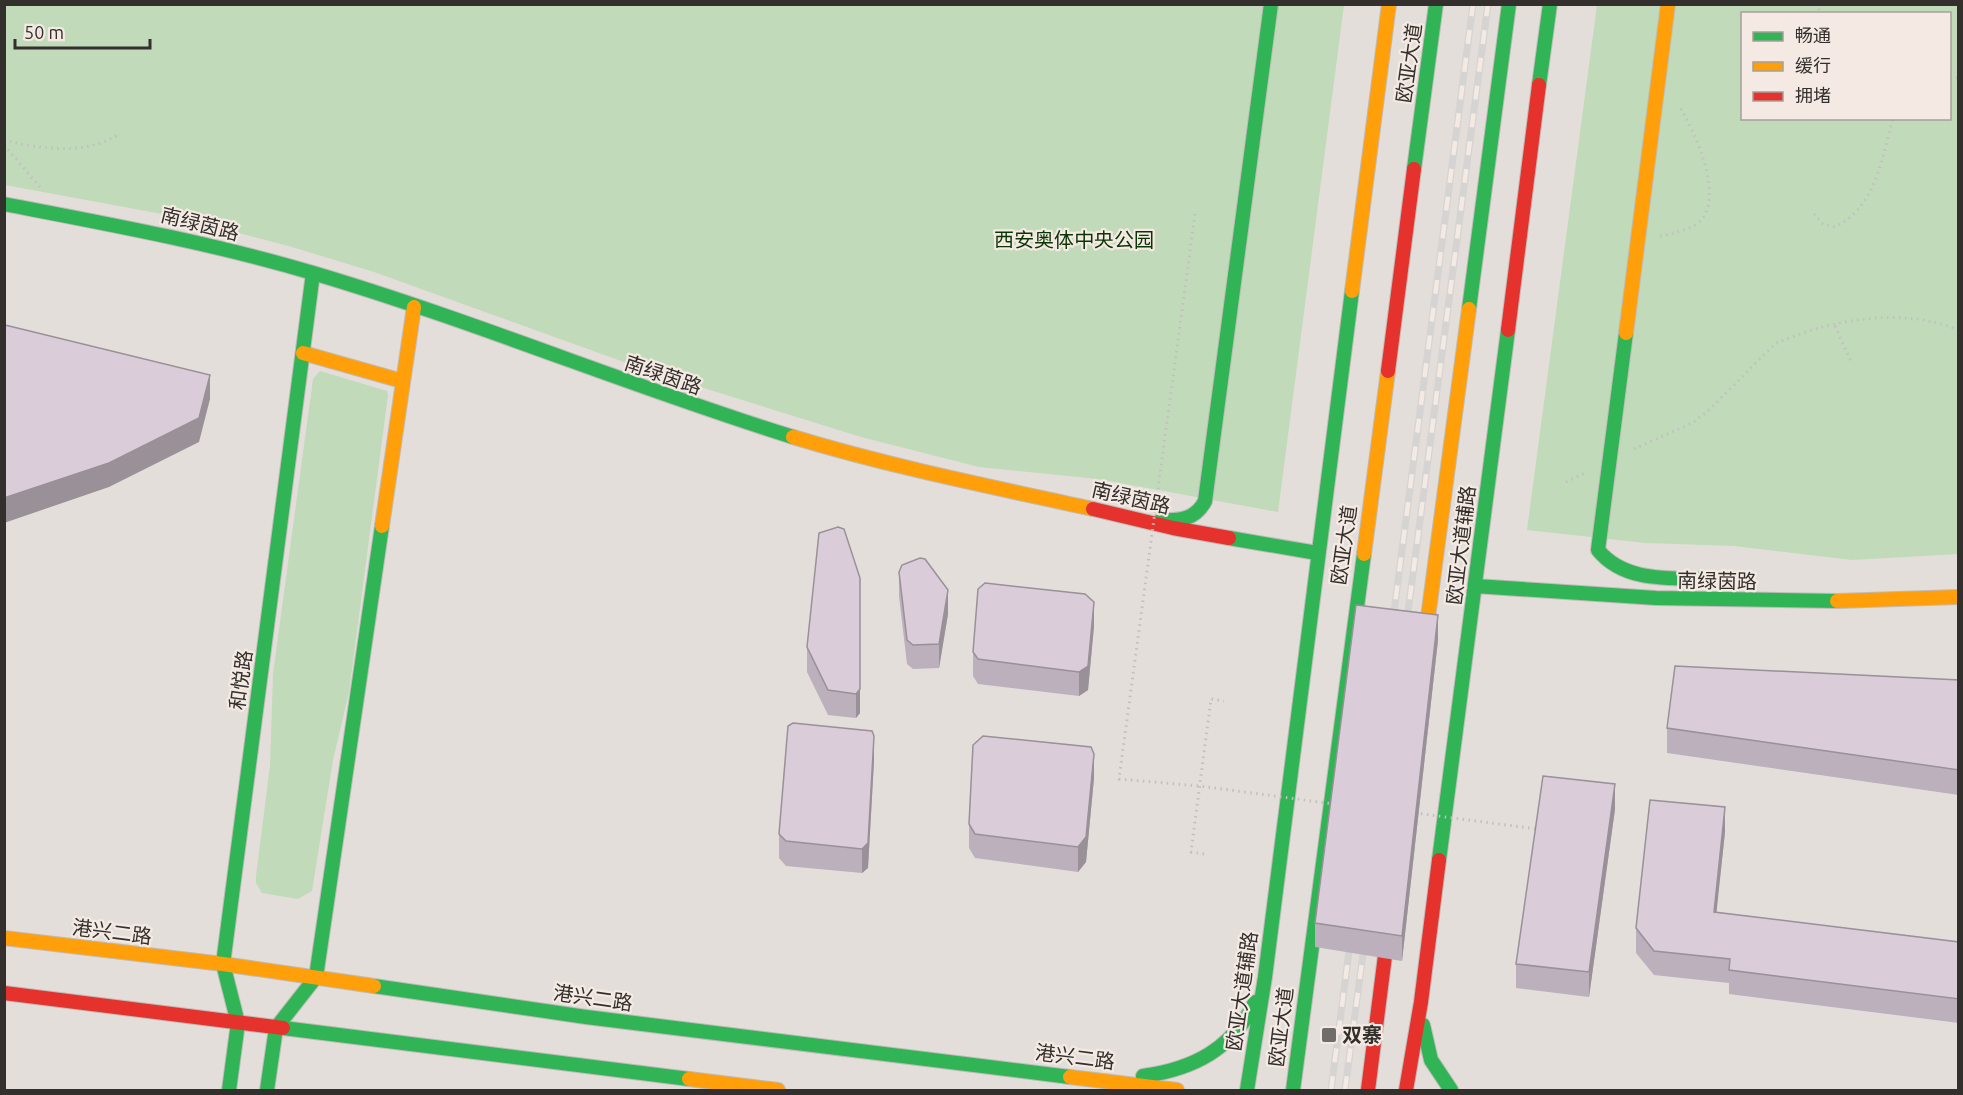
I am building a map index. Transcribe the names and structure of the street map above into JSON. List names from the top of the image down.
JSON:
{
  "streets": {
    "street": [
      "欧亚大道",
      "南绿茵路",
      "欧亚大道辅路",
      "和悦路",
      "港兴二路"
    ]
  },
  "crossings": [
    ["南绿茵路", "欧亚大道辅路"],
    ["南绿茵路", "和悦路"],
    ["和悦路", "港兴二路"]
  ],
  "parks": ["西安奥体中央公园"],
  "places": {
    "transit": ["双寨"]
  },
  "legend": ["畅通", "缓行", "拥堵"],
  "scale_bar": "50 m"
}
